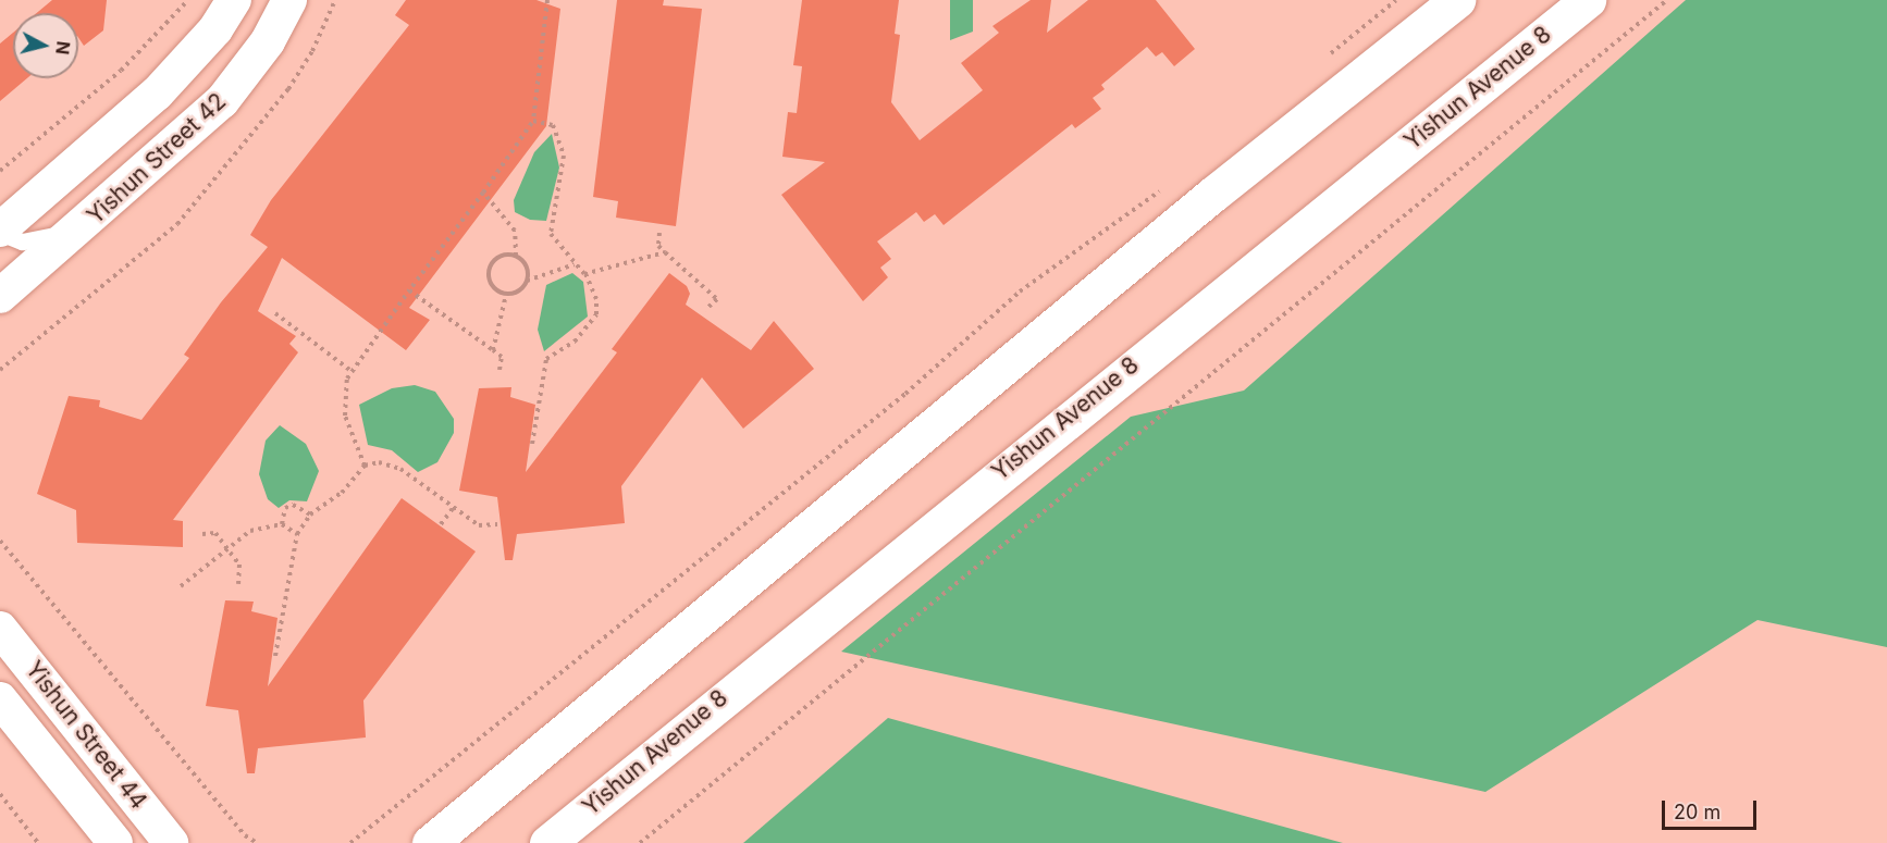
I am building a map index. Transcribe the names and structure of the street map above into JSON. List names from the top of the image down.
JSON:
{
  "streets": {
    "main road": ["Yishun Avenue 8"],
    "street": ["Yishun Street 42", "Yishun Street 44"]
  },
  "scale_bar": "20 m",
  "north": "right"
}
